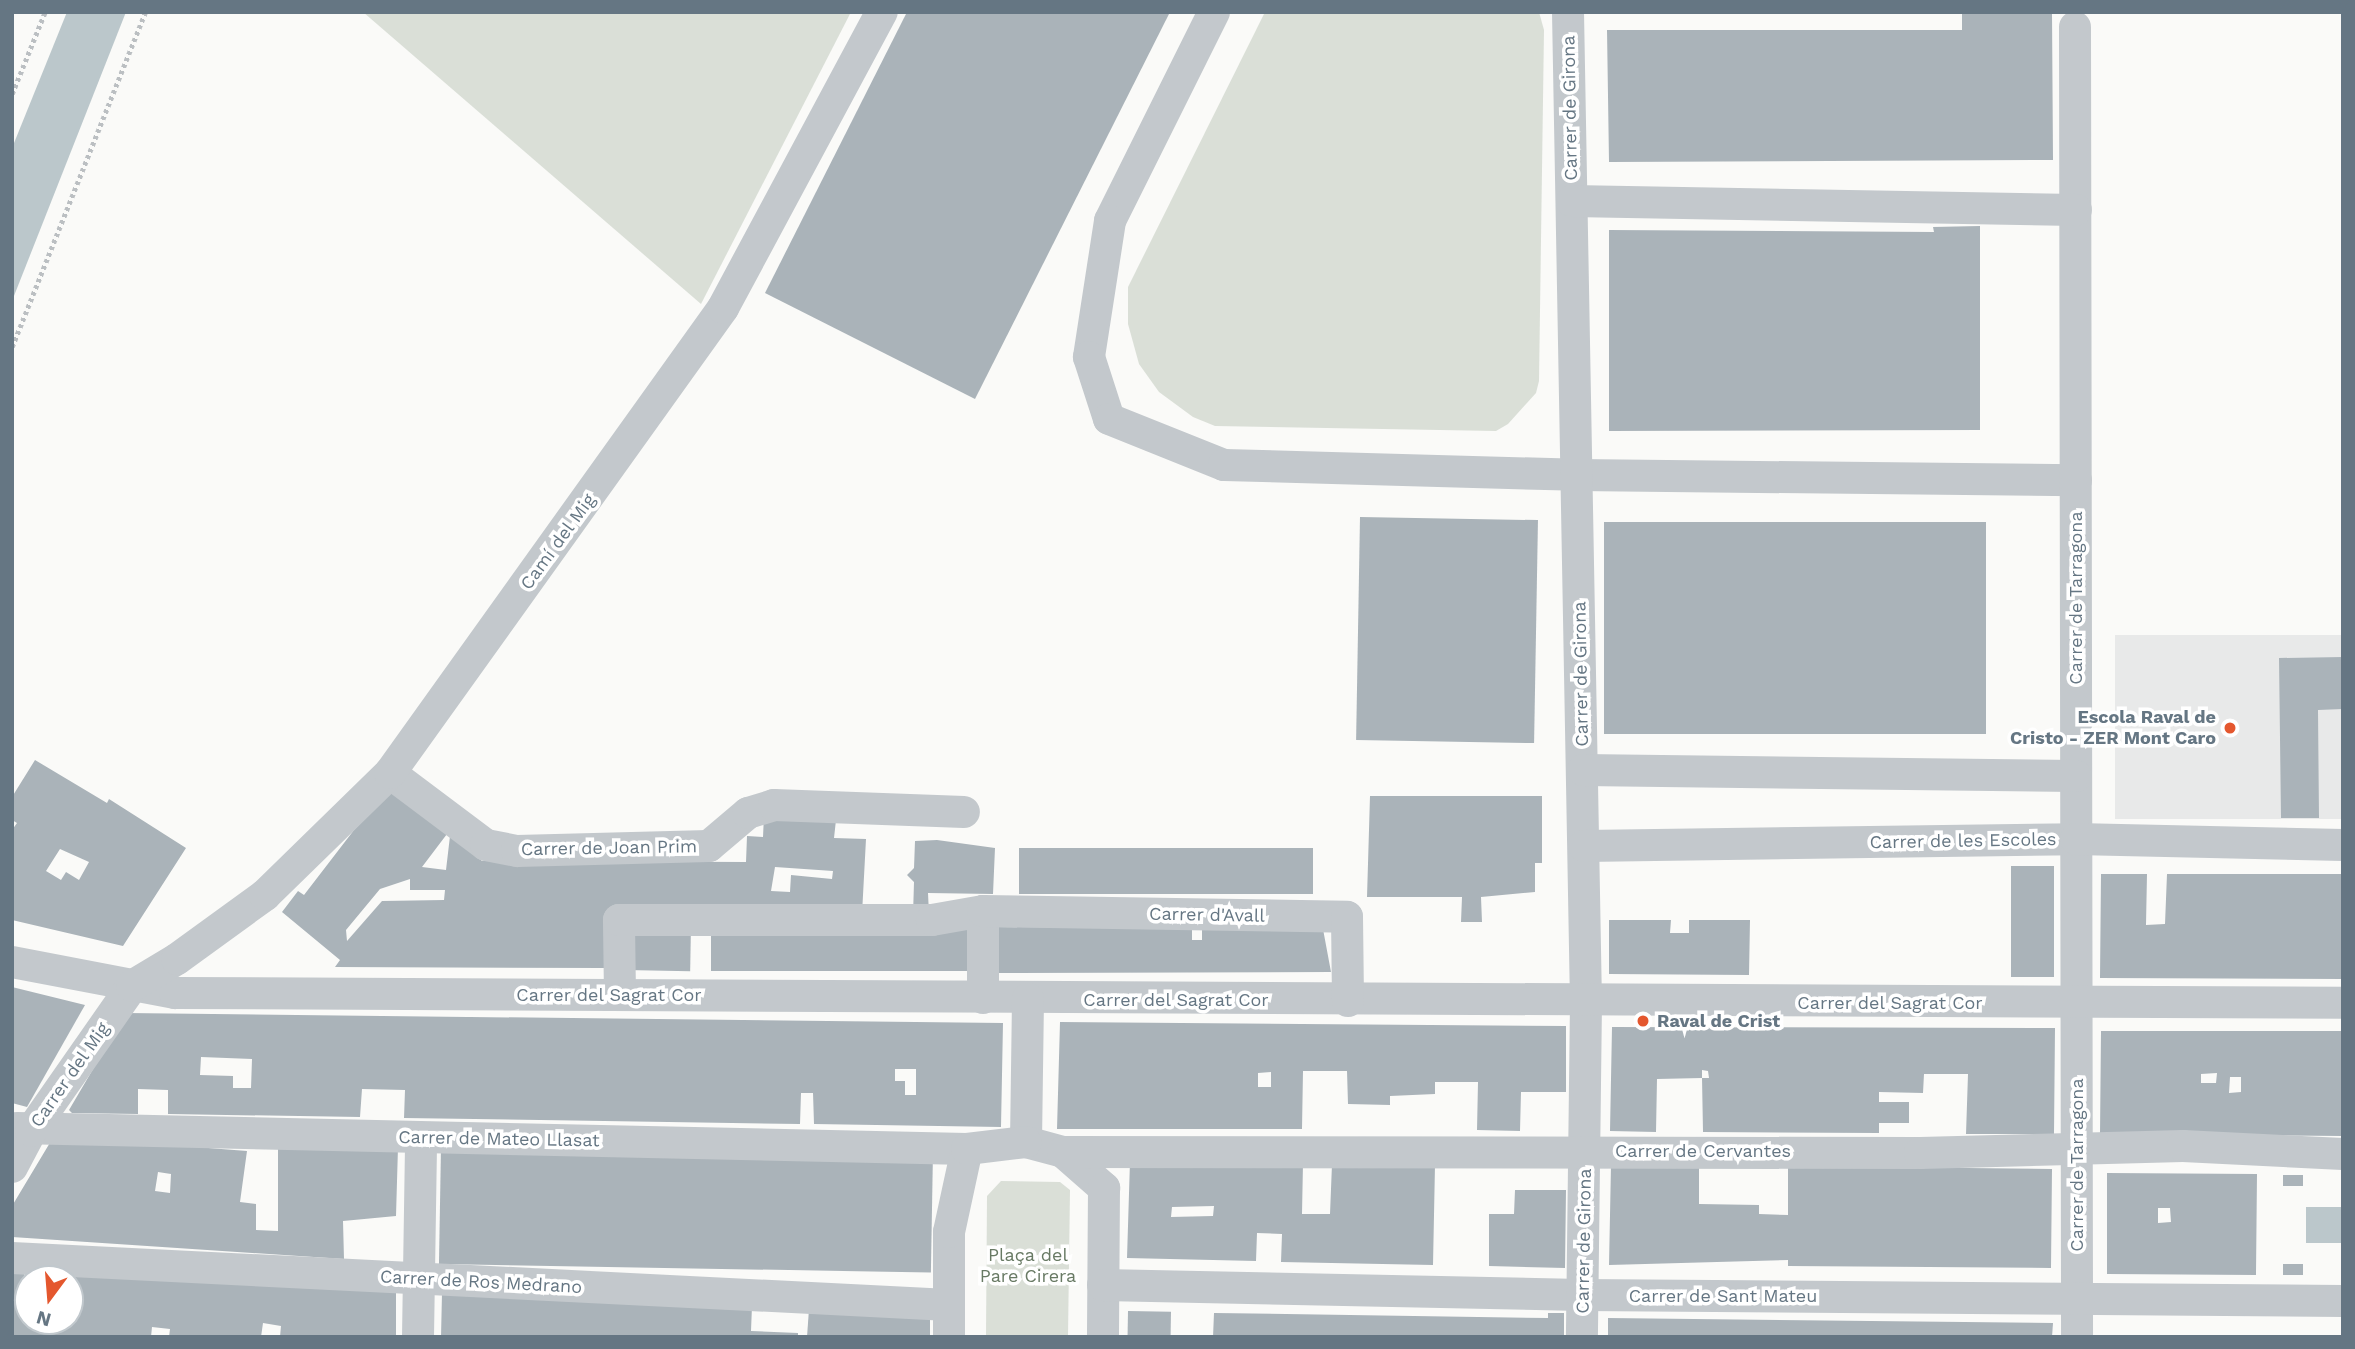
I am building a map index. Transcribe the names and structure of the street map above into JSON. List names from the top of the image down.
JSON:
{
  "streets": {
    "street": [
      "Carrer de Girona",
      "Camí del Mig",
      "Carrer de Tarragona",
      "Carrer de les Escoles",
      "Carrer de Joan Prim",
      "Carrer d'Avall",
      "Carrer del Sagrat Cor",
      "Carrer del Mig",
      "Carrer de Mateo Llasat",
      "Carrer de Cervantes",
      "Carrer de Ros Medrano",
      "Carrer de Sant Mateu"
    ]
  },
  "crossings": [
    ["Carrer de Girona", "Carrer de les Escoles"],
    ["Carrer de Girona", "Carrer del Sagrat Cor"],
    ["Carrer de Girona", "Carrer de Cervantes"],
    ["Carrer de Girona", "Carrer de Sant Mateu"],
    ["Camí del Mig", "Carrer de Joan Prim"],
    ["Camí del Mig", "Carrer del Sagrat Cor"],
    ["Camí del Mig", "Carrer del Mig"],
    ["Carrer de Tarragona", "Carrer de les Escoles"],
    ["Carrer de Tarragona", "Carrer del Sagrat Cor"],
    ["Carrer de Tarragona", "Carrer de Cervantes"],
    ["Carrer de Tarragona", "Carrer de Sant Mateu"],
    ["Carrer d'Avall", "Carrer del Sagrat Cor"],
    ["Carrer del Sagrat Cor", "Carrer del Mig"],
    ["Carrer del Mig", "Carrer de Mateo Llasat"]
  ],
  "parks": ["Plaça del Pare Cirera"],
  "places": ["Escola Raval de Cristo - ZER Mont Caro", "Raval de Crist"],
  "north": "bottom"
}
